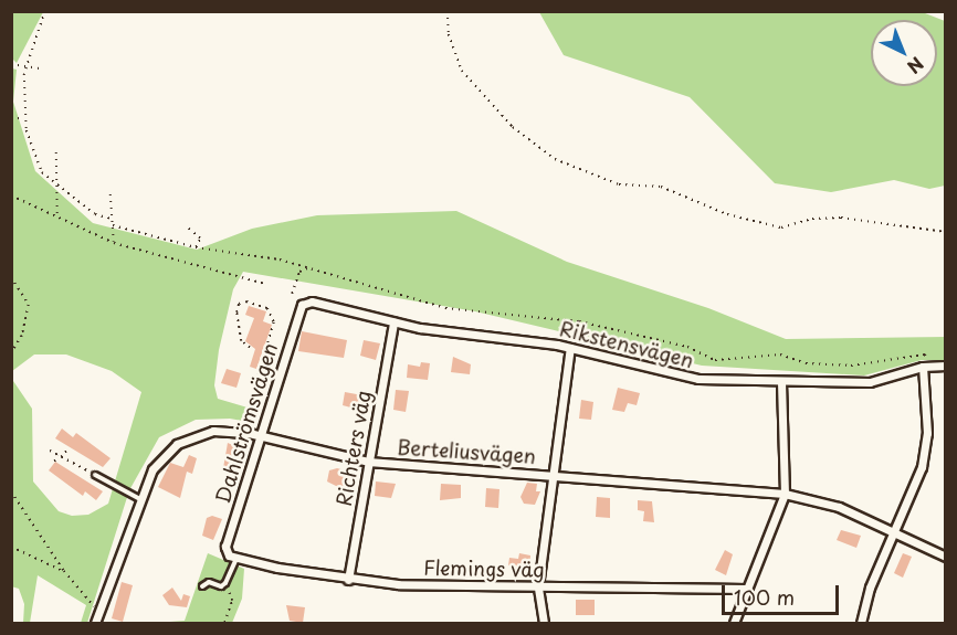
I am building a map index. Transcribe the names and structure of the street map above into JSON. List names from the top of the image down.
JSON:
{
  "streets": {
    "street": [
      "Rikstensvägen",
      "Dahlströmsvägen",
      "Richters väg",
      "Berteliusvägen",
      "Flemings väg"
    ]
  },
  "crossings": [
    ["Rikstensvägen", "Dahlströmsvägen"],
    ["Rikstensvägen", "Richters väg"],
    ["Dahlströmsvägen", "Berteliusvägen"],
    ["Dahlströmsvägen", "Flemings väg"],
    ["Richters väg", "Berteliusvägen"],
    ["Richters väg", "Flemings väg"]
  ],
  "scale_bar": "100 m",
  "north": "bottom right"
}
